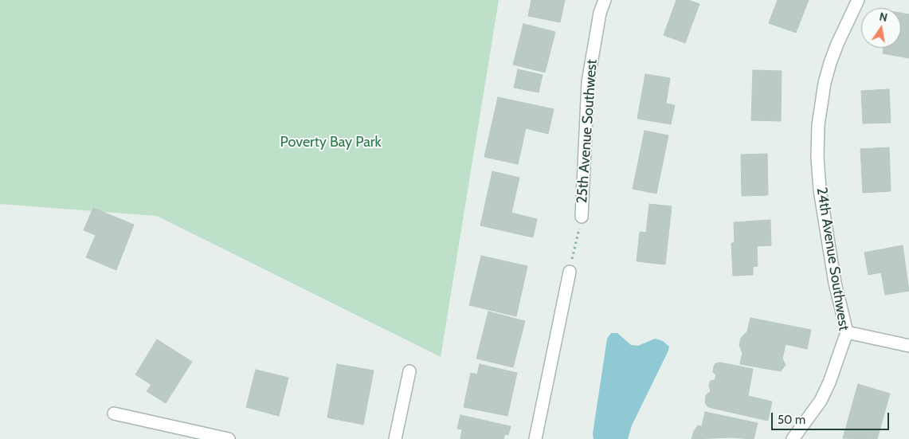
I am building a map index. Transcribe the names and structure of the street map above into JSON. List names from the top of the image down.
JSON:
{
  "streets": {
    "street": ["25th Avenue Southwest", "24th Avenue Southwest"]
  },
  "parks": ["Poverty Bay Park"],
  "scale_bar": "50 m",
  "north": "top"
}
